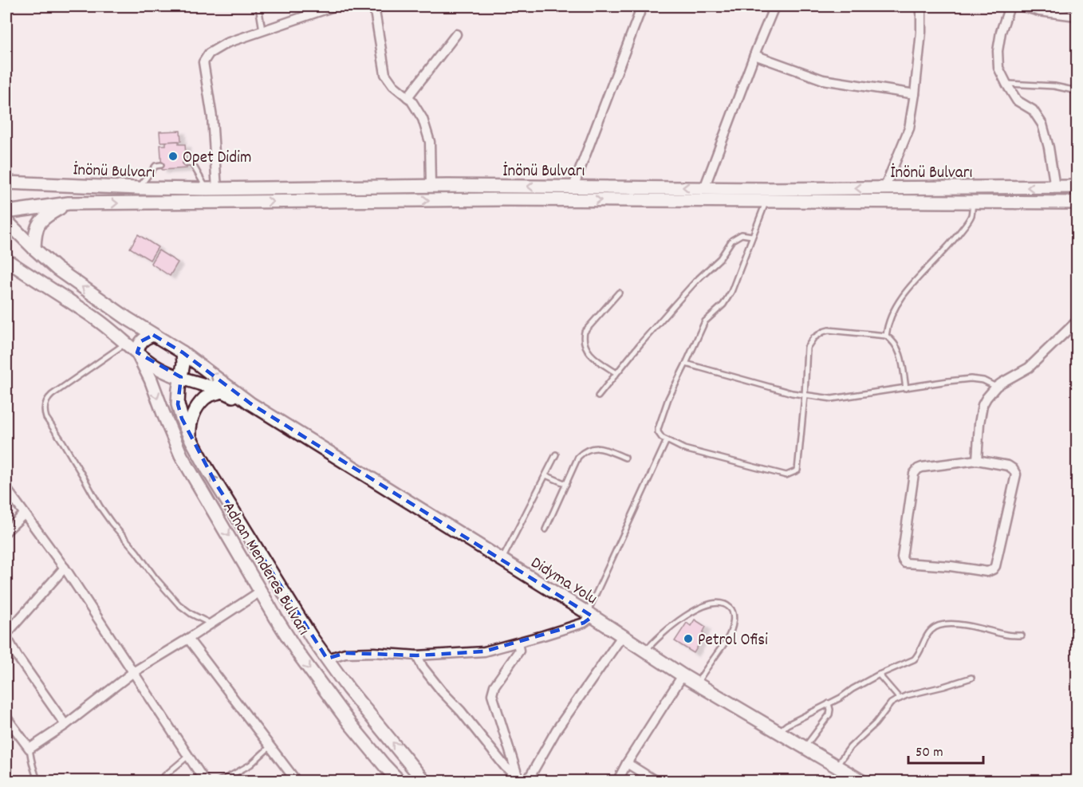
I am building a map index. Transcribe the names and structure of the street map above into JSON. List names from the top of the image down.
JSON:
{
  "streets": {
    "main road": ["İnönü Bulvarı", "Adnan Menderes Bulvarı", "Didyma Yolu"]
  },
  "places": ["Opet Didim", "Petrol Ofisi"],
  "scale_bar": "50 m"
}
